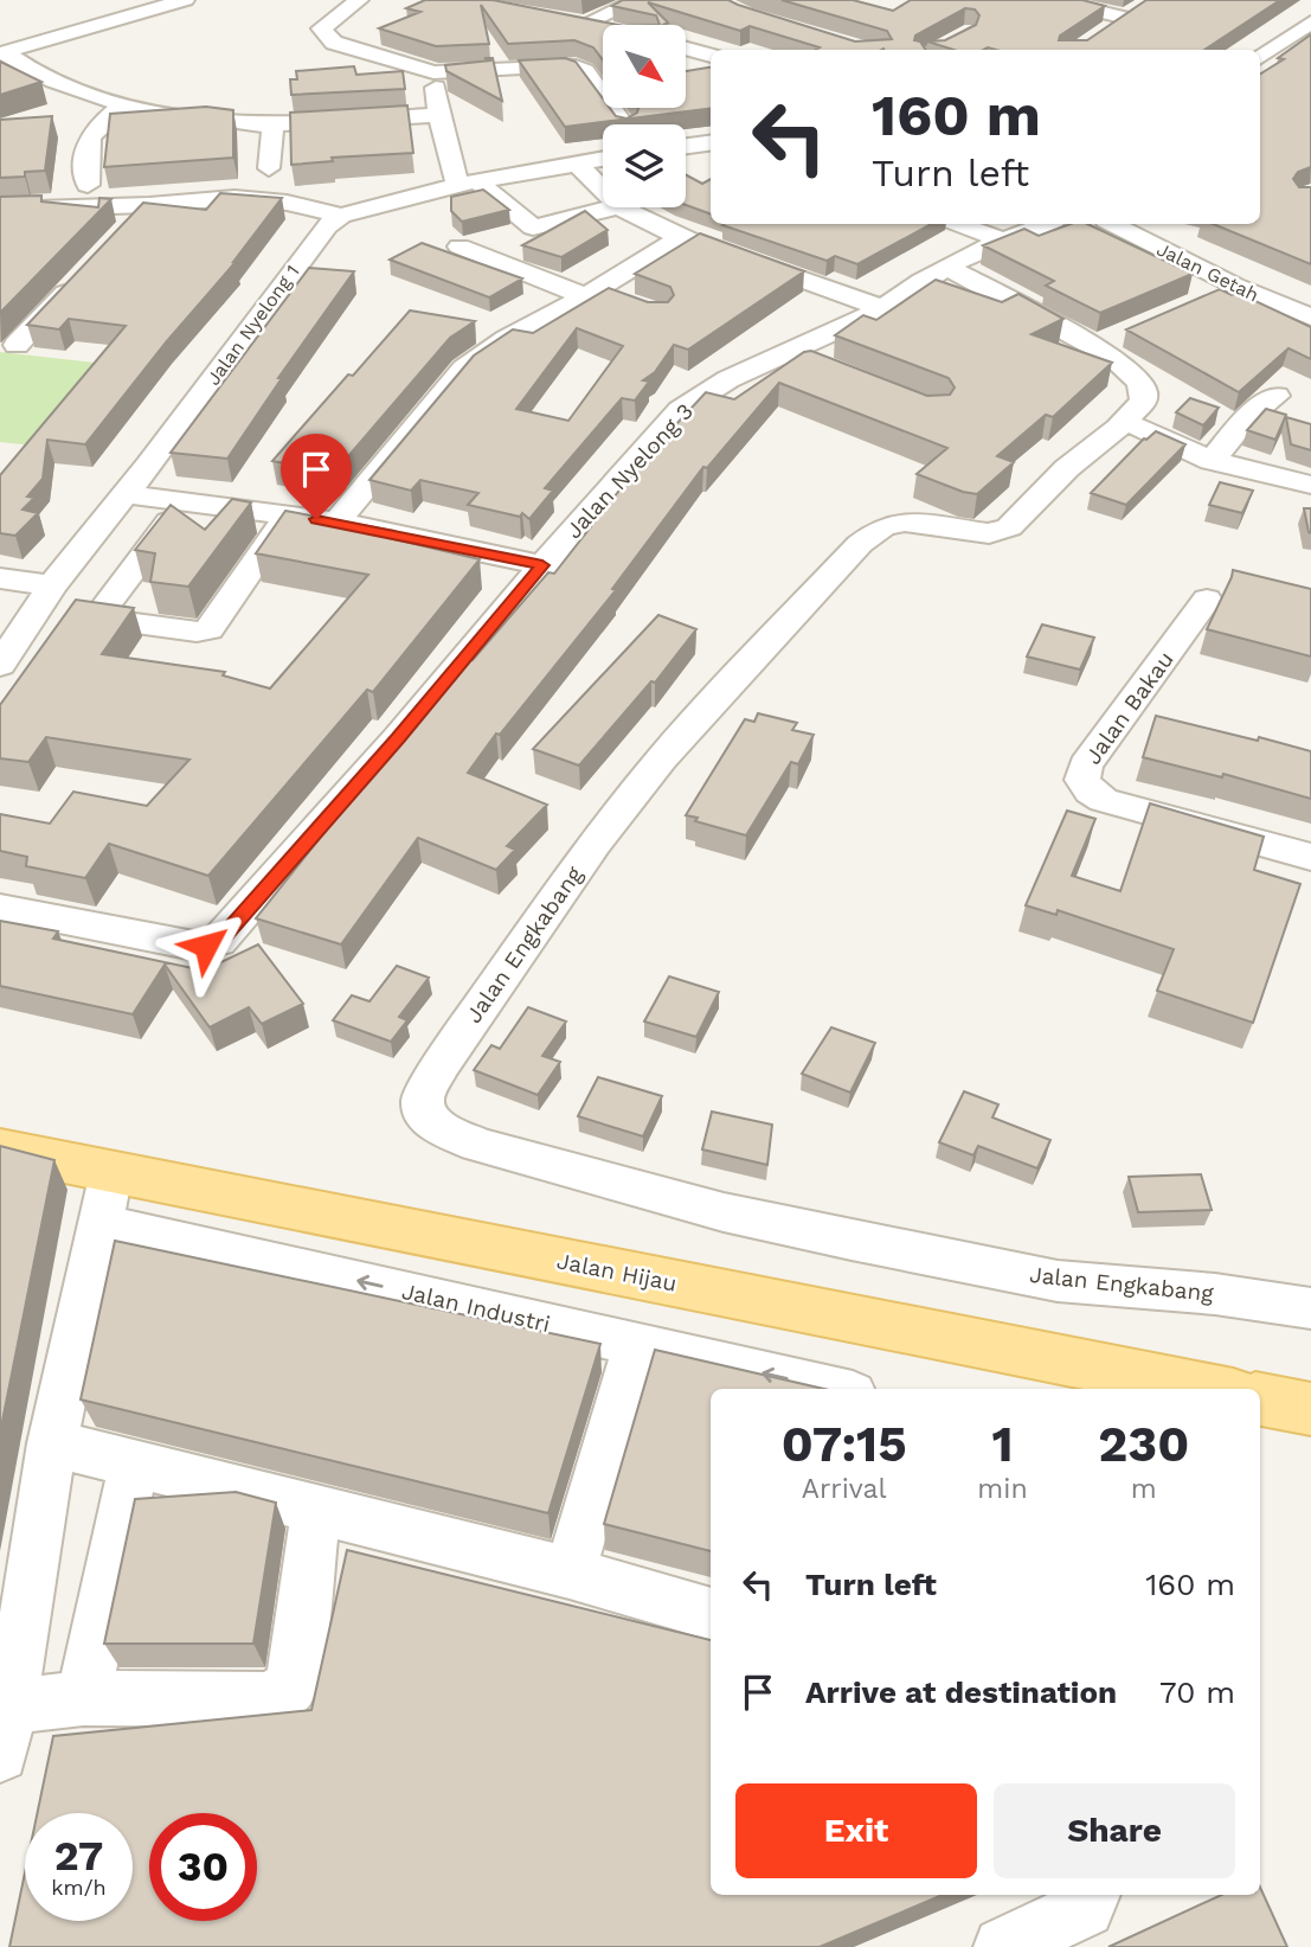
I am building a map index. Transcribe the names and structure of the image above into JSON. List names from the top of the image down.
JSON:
{
  "streets": {
    "main road": ["Jalan Hijau"],
    "street": [
      "Jalan Getah",
      "Jalan Nyelong 1",
      "Jalan Nyelong 3",
      "Jalan Bakau",
      "Jalan Engkabang",
      "Jalan Industri"
    ]
  },
  "crossings": [
    ["Jalan Nyelong 3", "Jalan Engkabang"]
  ],
  "north": "bottom right",
  "page": {
    "turn": ["160 m", "Turn left"],
    "eta": [
      "07:15",
      "Arrival",
      "1",
      "min",
      "230",
      "m"
    ],
    "list": [
      {
        "name": "Turn left",
        "value": "160 m"
      },
      {
        "name": "Arrive at destination",
        "value": "70 m"
      }
    ],
    "buttons": ["Exit", "Share"],
    "speed": "27 km/h",
    "limit": "30"
  }
}
